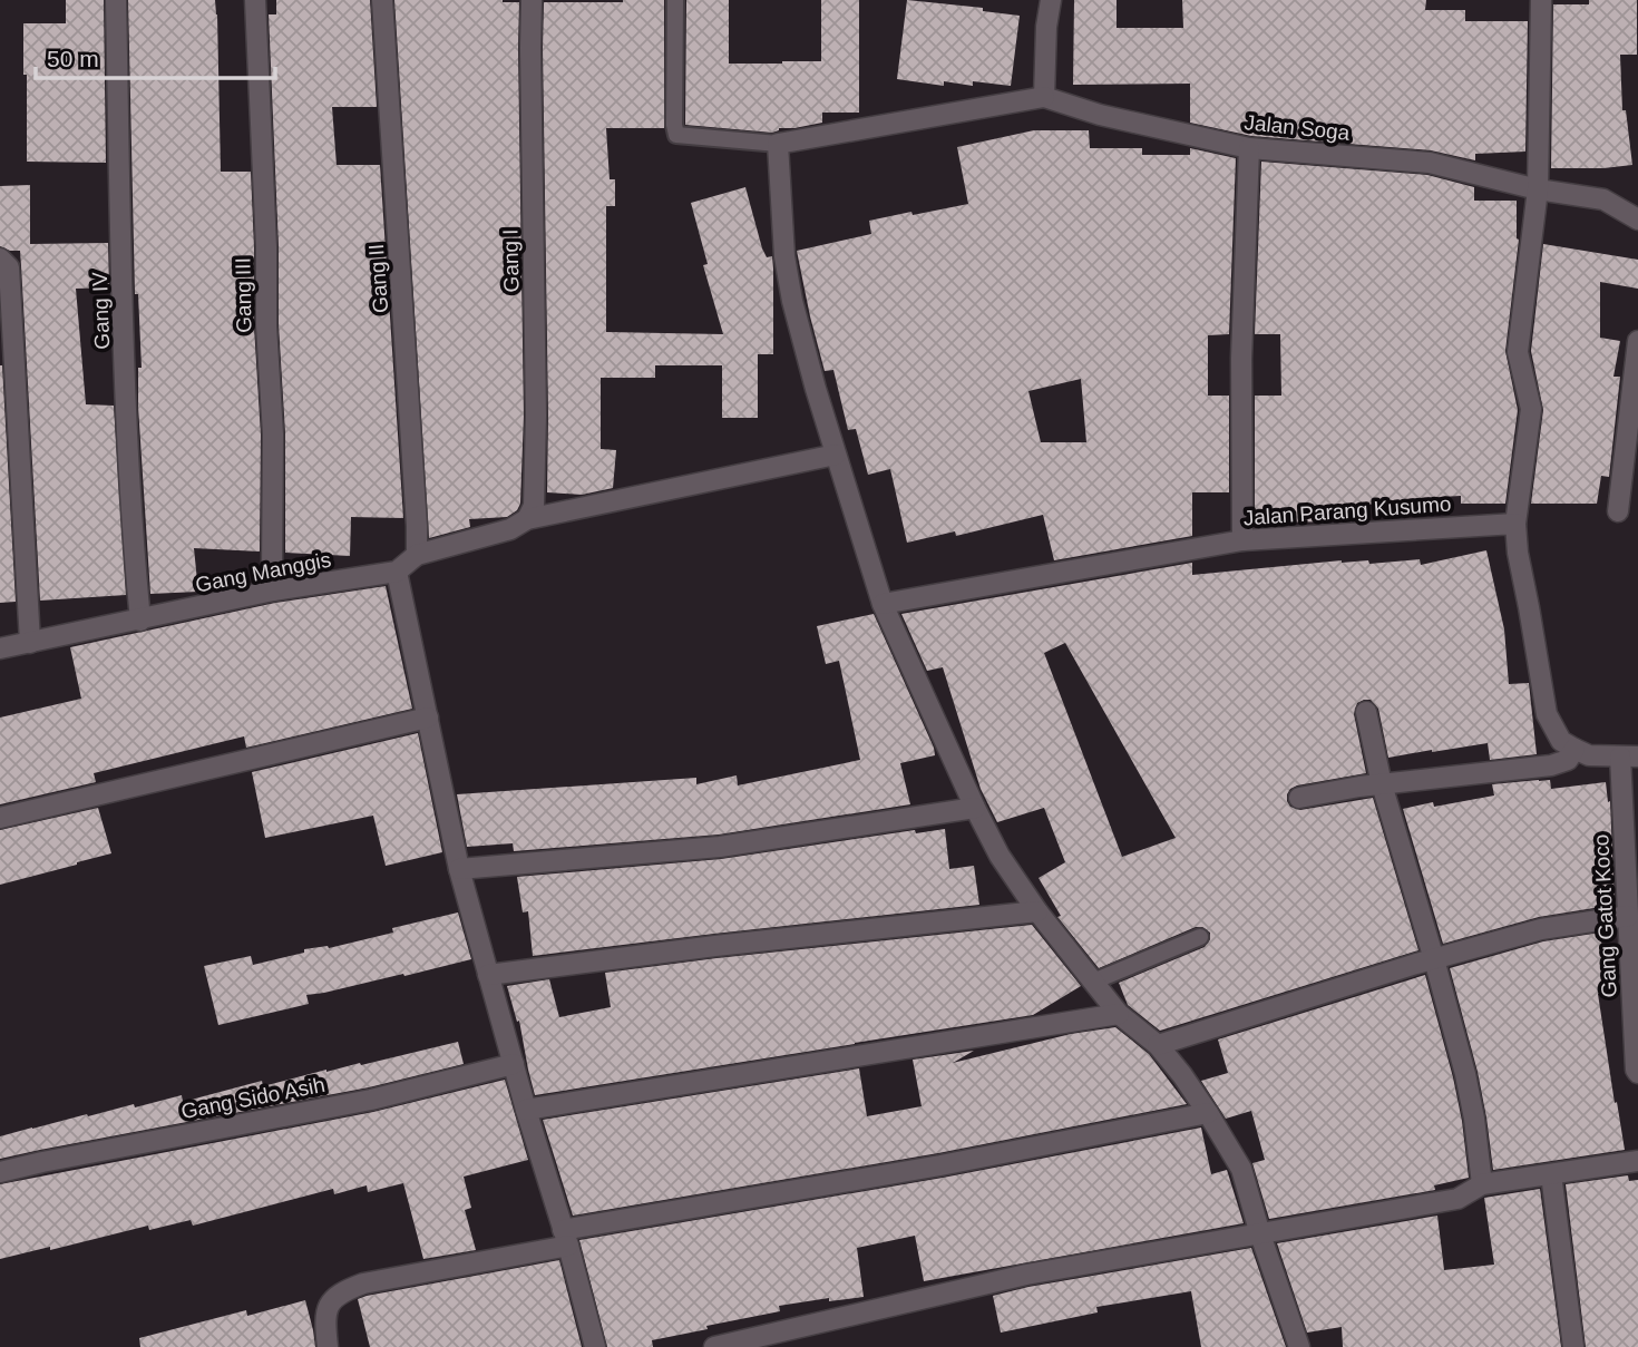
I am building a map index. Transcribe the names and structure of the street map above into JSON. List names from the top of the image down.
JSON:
{
  "streets": {
    "street": [
      "Jalan Soga",
      "Gang I",
      "Gang II",
      "Gang III",
      "Gang IV",
      "Jalan Parang Kusumo",
      "Gang Manggis",
      "Gang Gatot Koco",
      "Gang Sido Asih"
    ]
  },
  "crossings": [
    ["Gang III", "Gang Manggis"],
    ["Gang IV", "Gang Manggis"]
  ],
  "scale_bar": "50 m"
}
